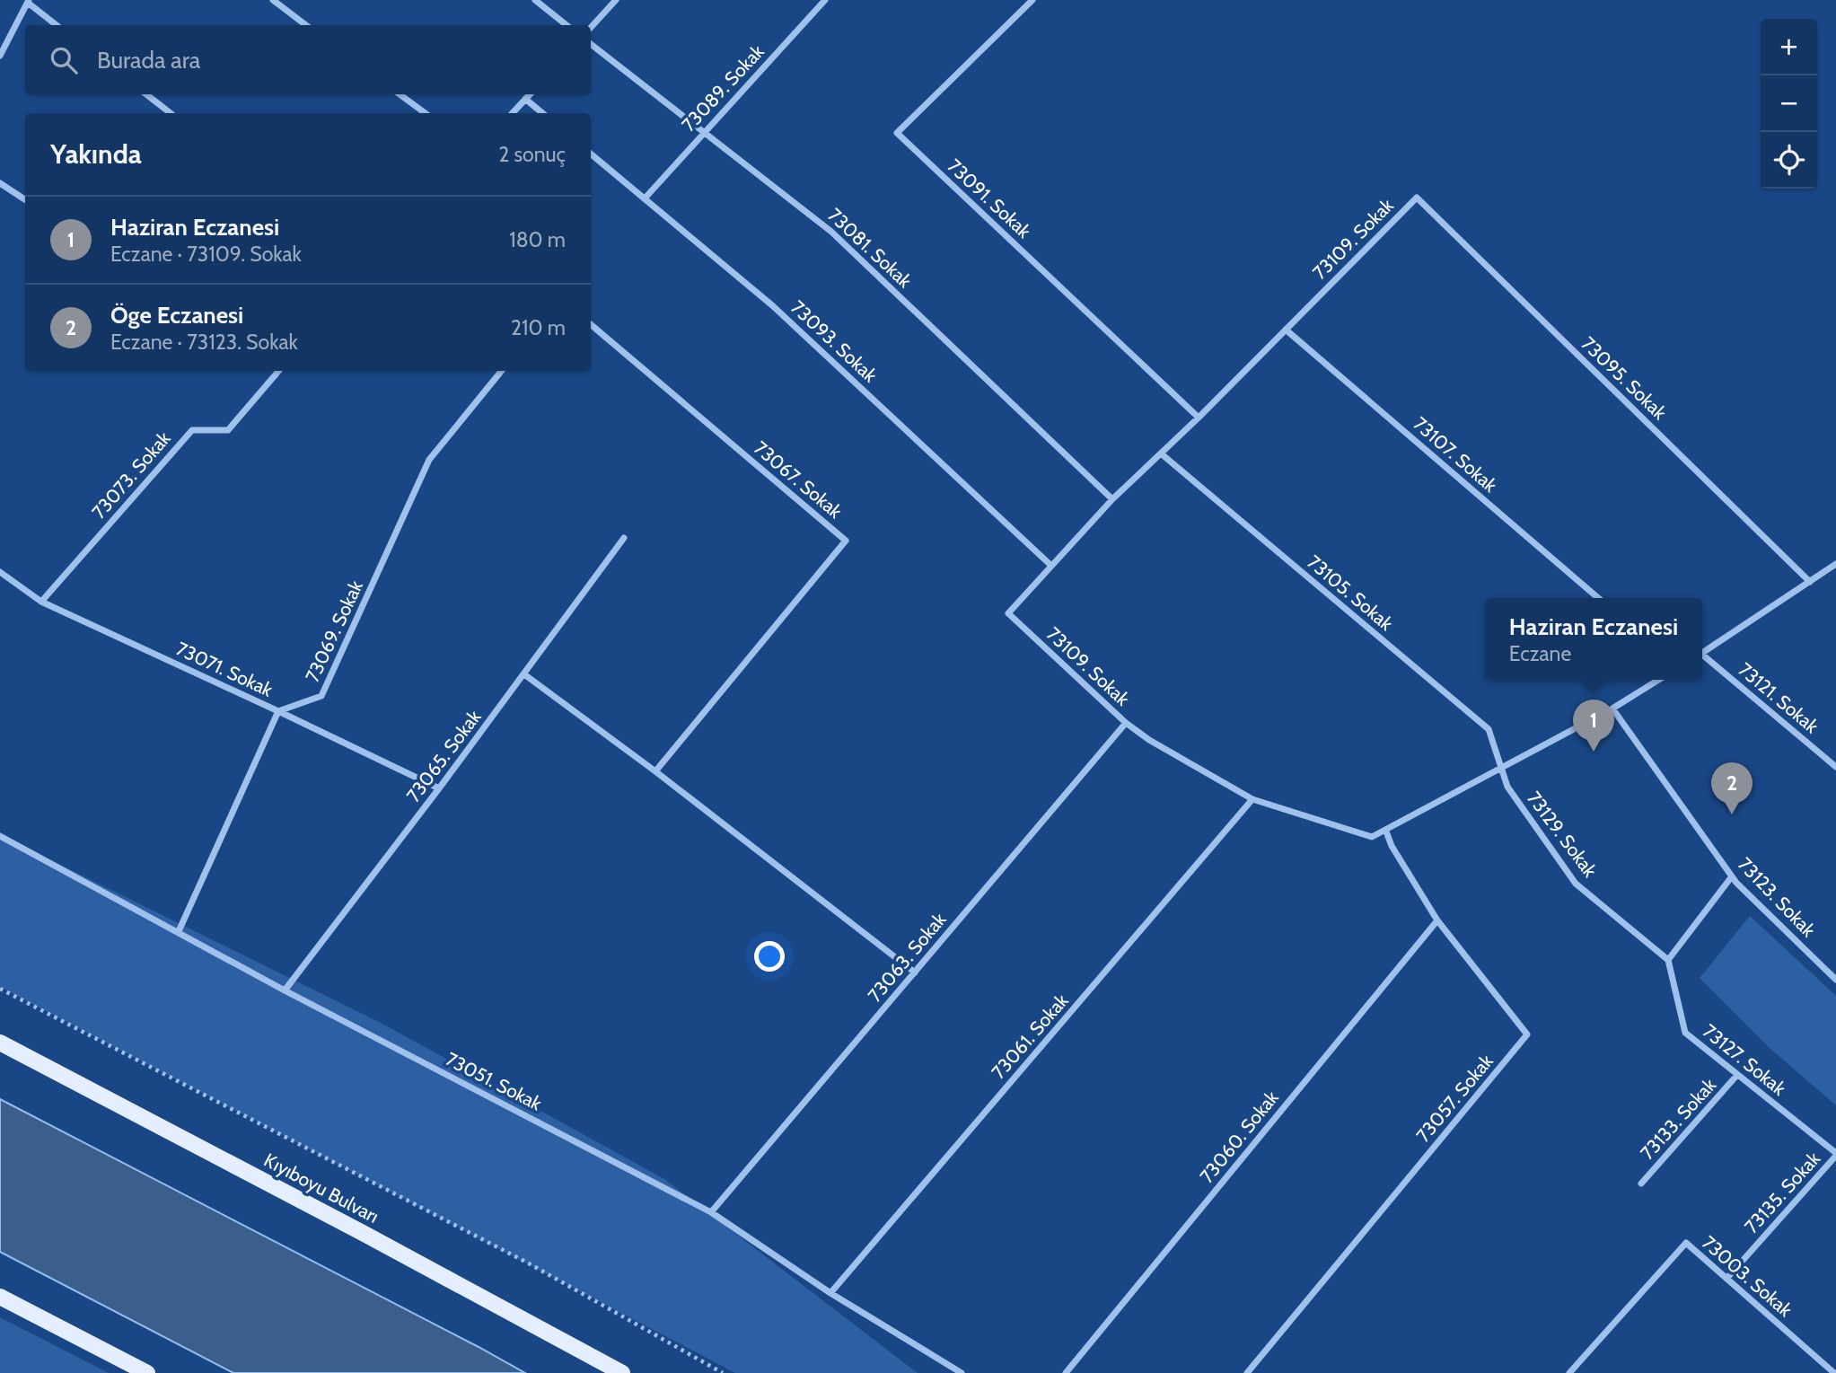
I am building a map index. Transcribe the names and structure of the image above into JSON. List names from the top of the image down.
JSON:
{
  "streets": {
    "main road": ["Kıyıboyu Bulvarı"],
    "street": [
      "73089. Sokak",
      "73091. Sokak",
      "73109. Sokak",
      "73081. Sokak",
      "73093. Sokak",
      "73095. Sokak",
      "73107. Sokak",
      "73073. Sokak",
      "73067. Sokak",
      "73105. Sokak",
      "73069. Sokak",
      "73071. Sokak",
      "73121. Sokak",
      "73065. Sokak",
      "73129. Sokak",
      "73123. Sokak",
      "73063. Sokak",
      "73061. Sokak",
      "73127. Sokak",
      "73051. Sokak",
      "73057. Sokak",
      "73133. Sokak",
      "73060. Sokak",
      "73135. Sokak",
      "73003. Sokak"
    ]
  },
  "crossings": [
    ["73089. Sokak", "73081. Sokak"],
    ["73089. Sokak", "73093. Sokak"],
    ["73091. Sokak", "73109. Sokak"],
    ["73109. Sokak", "73081. Sokak"],
    ["73109. Sokak", "73093. Sokak"],
    ["73109. Sokak", "73095. Sokak"],
    ["73109. Sokak", "73107. Sokak"],
    ["73109. Sokak", "73105. Sokak"],
    ["73109. Sokak", "73129. Sokak"],
    ["73109. Sokak", "73123. Sokak"],
    ["73109. Sokak", "73063. Sokak"],
    ["73109. Sokak", "73061. Sokak"],
    ["73109. Sokak", "73057. Sokak"],
    ["73073. Sokak", "73071. Sokak"],
    ["73105. Sokak", "73129. Sokak"],
    ["73069. Sokak", "73071. Sokak"],
    ["73071. Sokak", "73065. Sokak"],
    ["73065. Sokak", "73051. Sokak"],
    ["73129. Sokak", "73127. Sokak"],
    ["73063. Sokak", "73051. Sokak"],
    ["73061. Sokak", "73051. Sokak"],
    ["73127. Sokak", "73133. Sokak"],
    ["73127. Sokak", "73135. Sokak"],
    ["73057. Sokak", "73060. Sokak"],
    ["73135. Sokak", "73003. Sokak"]
  ],
  "page": {
    "map_buttons": ["+", "−"],
    "search": "Burada ara",
    "heading": ["Yakında", "2 sonuç"],
    "list": [
      {
        "mark": "1",
        "name": "Haziran Eczanesi",
        "note": "Eczane · 73109. Sokak",
        "value": "180 m"
      },
      {
        "mark": "2",
        "name": "Öge Eczanesi",
        "note": "Eczane · 73123. Sokak",
        "value": "210 m"
      }
    ],
    "popup": ["Haziran Eczanesi", "Eczane"],
    "pins": ["1", "2"]
  }
}
